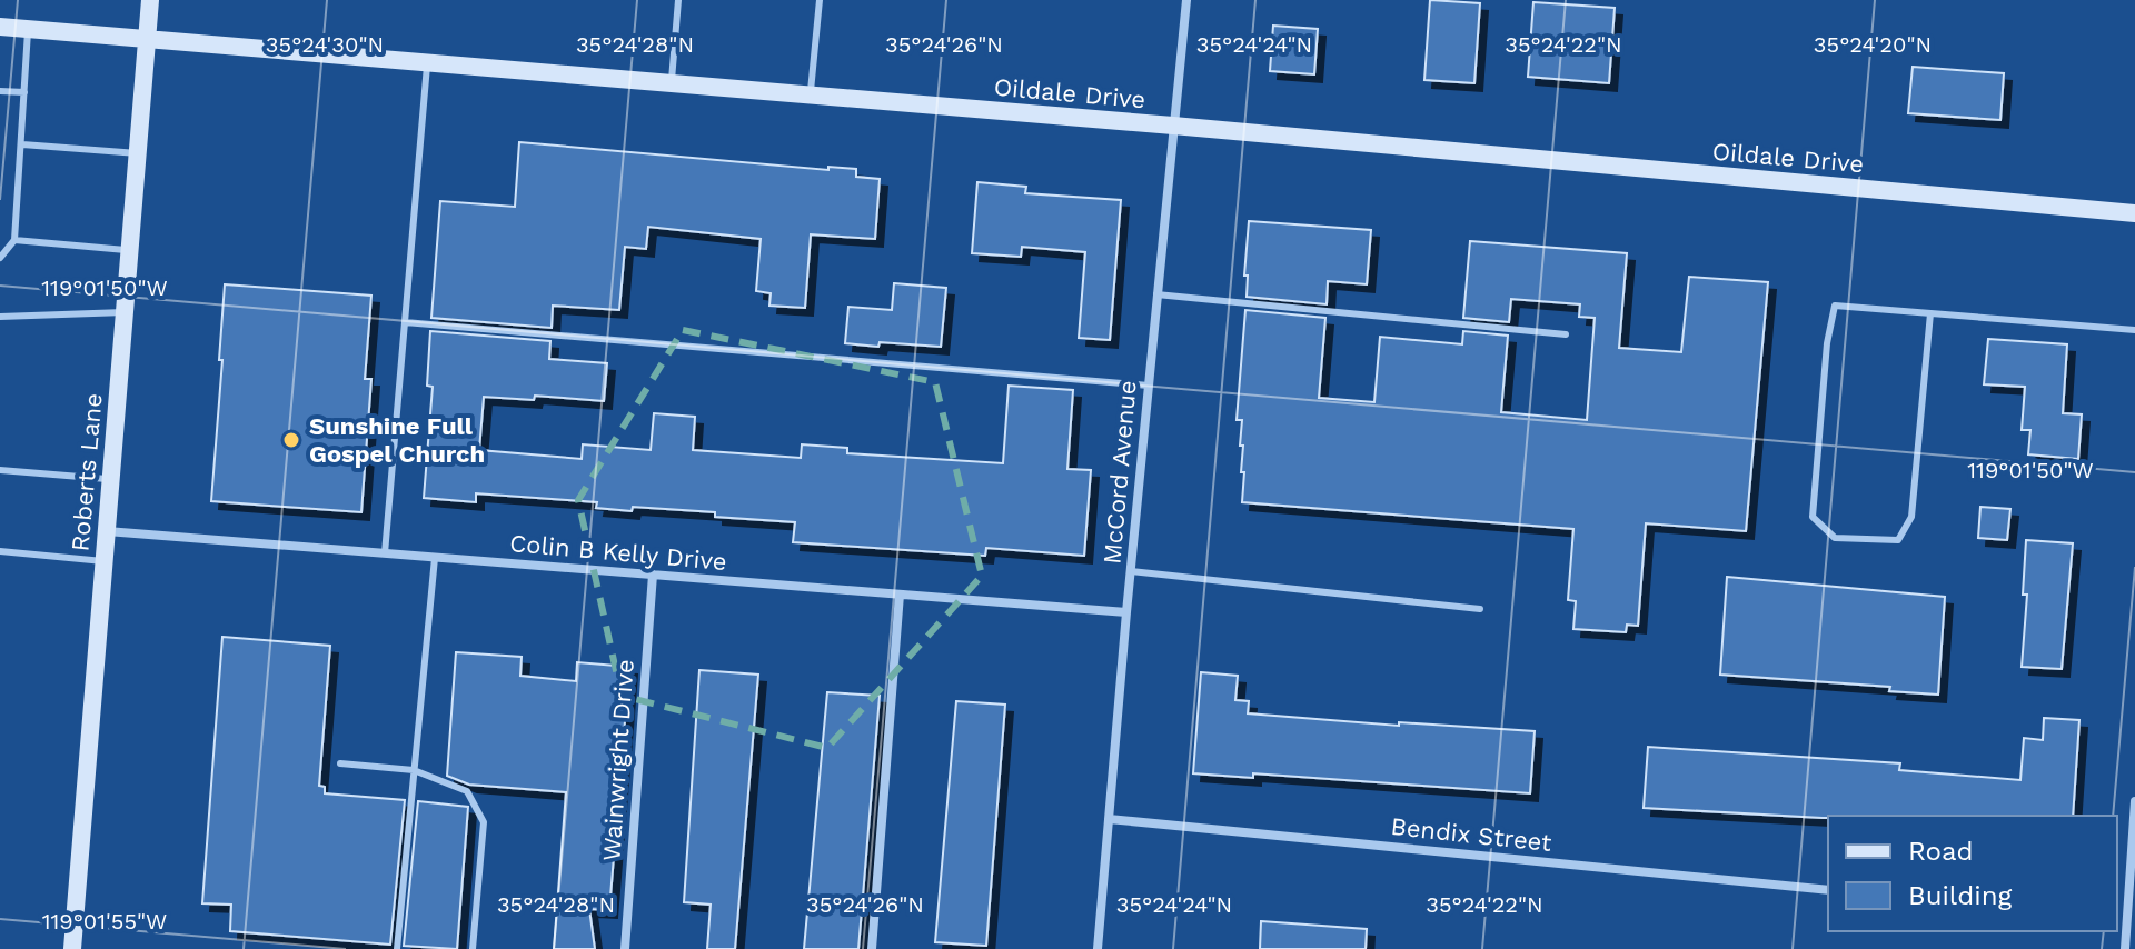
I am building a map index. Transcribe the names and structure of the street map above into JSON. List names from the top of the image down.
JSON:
{
  "streets": {
    "street": [
      "Oildale Drive",
      "Roberts Lane",
      "McCord Avenue",
      "Colin B Kelly Drive",
      "Wainwright Drive",
      "Bendix Street"
    ]
  },
  "crossings": [
    ["Oildale Drive", "Roberts Lane"],
    ["Oildale Drive", "McCord Avenue"],
    ["Roberts Lane", "Colin B Kelly Drive"],
    ["McCord Avenue", "Colin B Kelly Drive"],
    ["McCord Avenue", "Bendix Street"],
    ["Colin B Kelly Drive", "Wainwright Drive"]
  ],
  "places": ["Sunshine Full Gospel Church"],
  "legend": ["Road", "Building"],
  "coordinates": [
    "35°24'30\"N",
    "35°24'28\"N",
    "35°24'26\"N",
    "35°24'24\"N",
    "35°24'22\"N",
    "35°24'20\"N",
    "119°01'50\"W",
    "119°01'55\"W"
  ]
}
